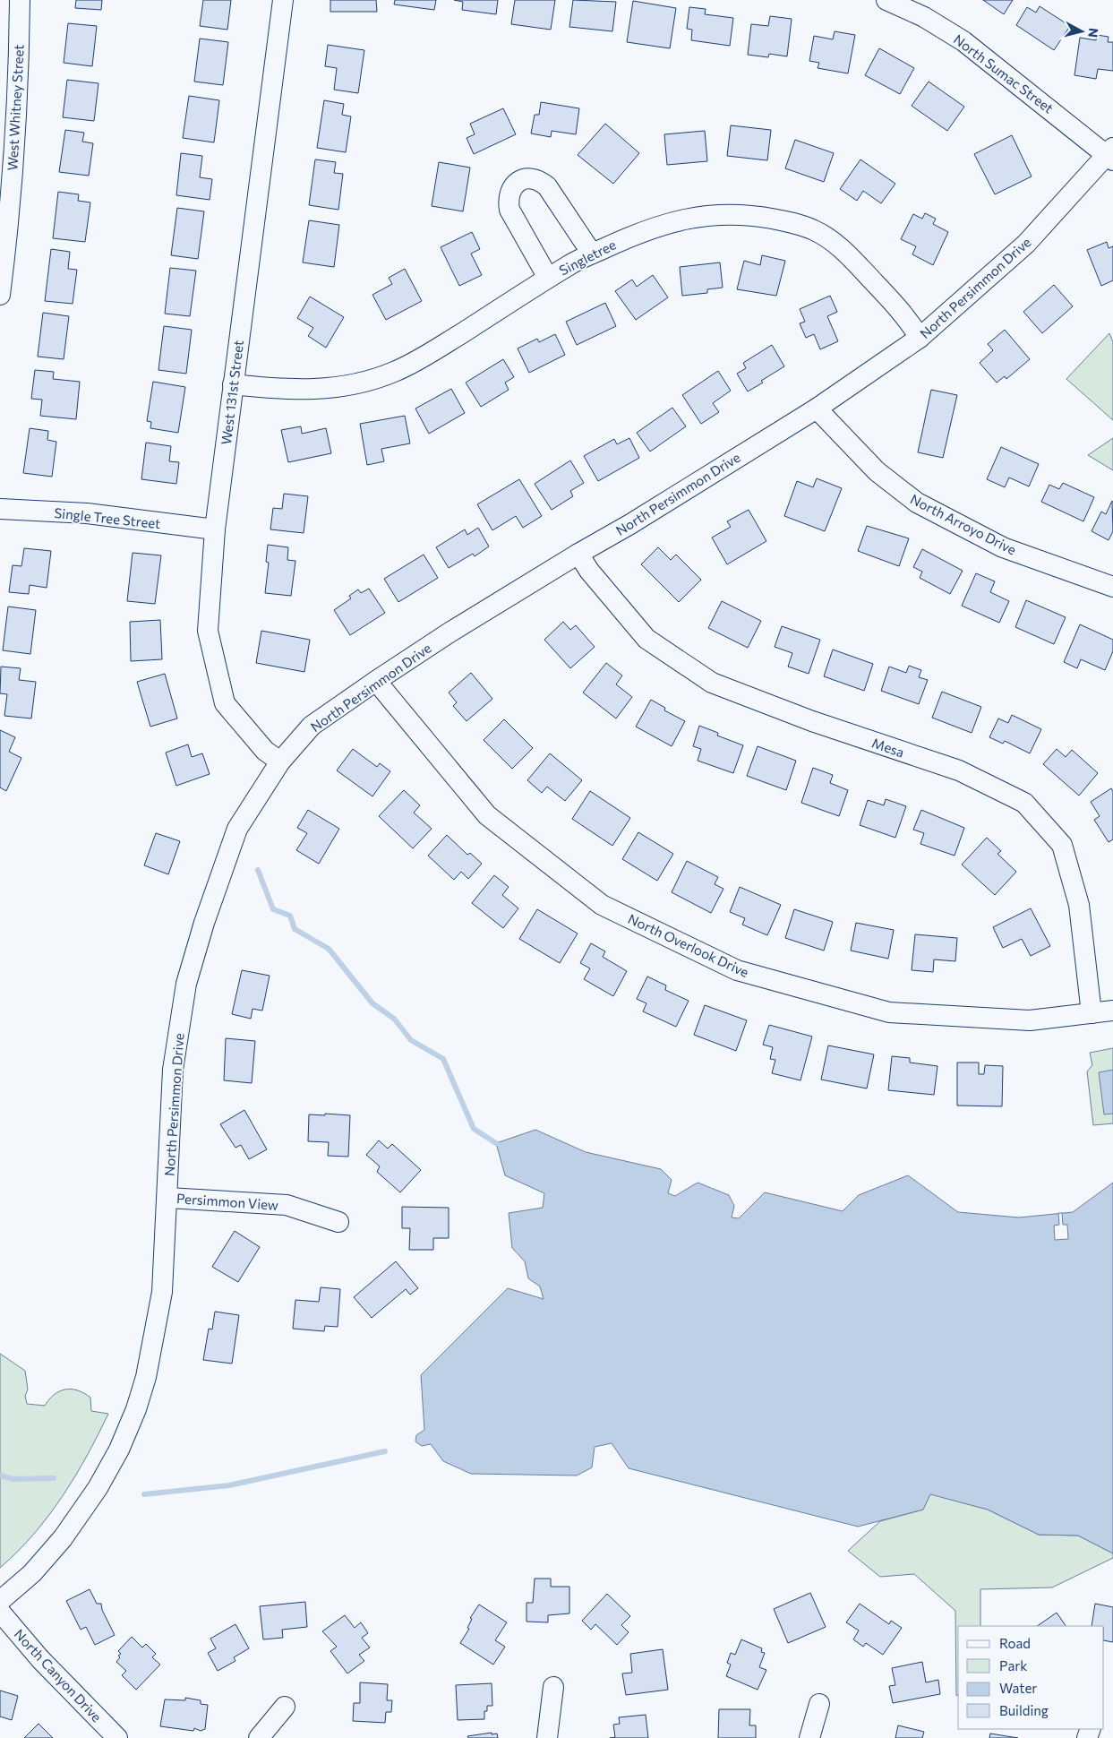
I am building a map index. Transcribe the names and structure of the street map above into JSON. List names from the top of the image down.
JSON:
{
  "streets": {
    "street": [
      "North Sumac Street",
      "West Whitney Street",
      "Singletree",
      "North Persimmon Drive",
      "West 131st Street",
      "Single Tree Street",
      "North Arroyo Drive",
      "Mesa",
      "North Overlook Drive",
      "Persimmon View",
      "North Canyon Drive"
    ]
  },
  "crossings": [
    ["North Sumac Street", "North Persimmon Drive"],
    ["Singletree", "North Persimmon Drive"],
    ["Singletree", "West 131st Street"],
    ["North Persimmon Drive", "West 131st Street"],
    ["North Persimmon Drive", "North Arroyo Drive"],
    ["North Persimmon Drive", "Mesa"],
    ["North Persimmon Drive", "North Overlook Drive"],
    ["North Persimmon Drive", "Persimmon View"],
    ["West 131st Street", "Single Tree Street"],
    ["Mesa", "North Overlook Drive"]
  ],
  "legend": [
    "Road",
    "Park",
    "Water",
    "Building"
  ],
  "north": "right"
}
